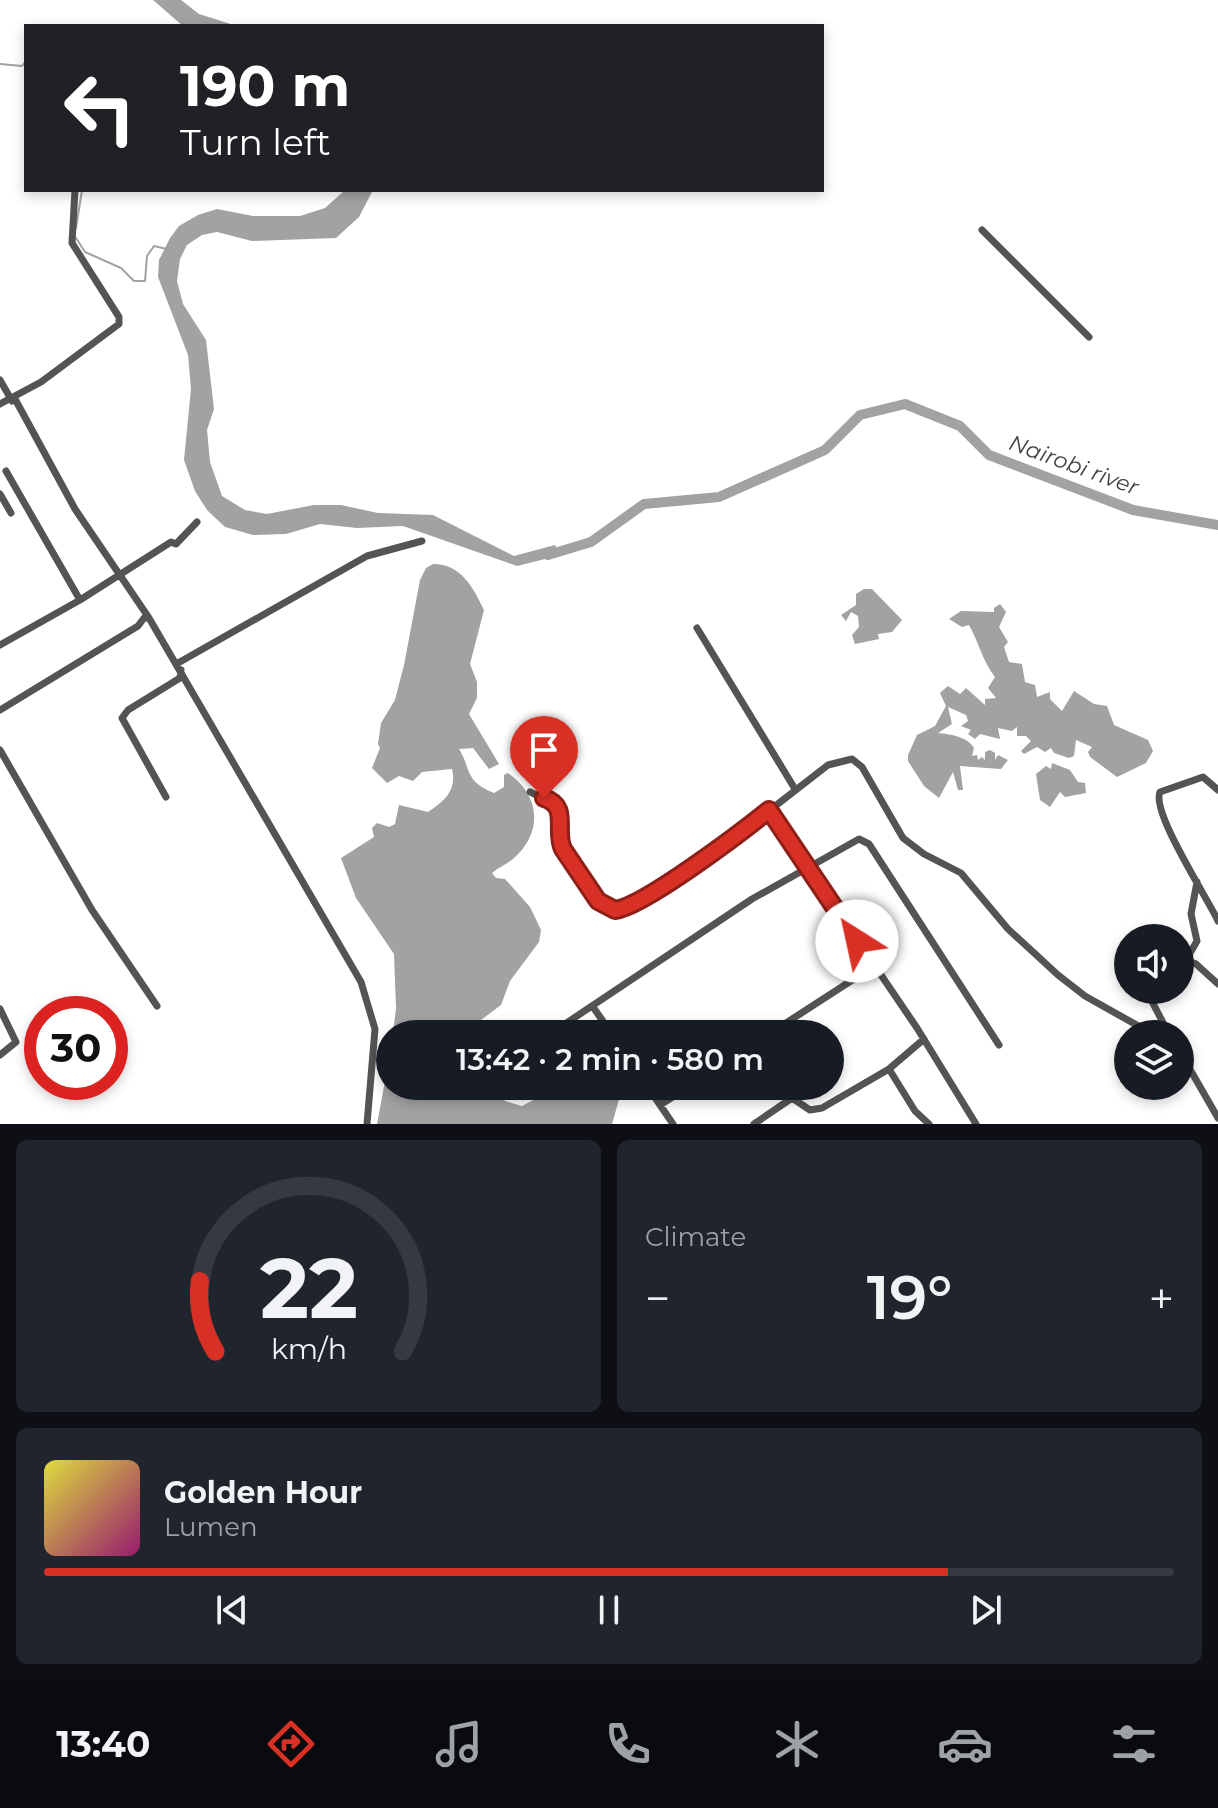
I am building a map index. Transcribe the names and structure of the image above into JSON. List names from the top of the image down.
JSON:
{
  "water": ["Nairobi river"],
  "page": {
    "turn": ["190 m", "Turn left"],
    "limit": "30",
    "trip": "13:42 · 2 min · 580 m",
    "tile": "Climate",
    "heat": ["−", "19°", "+"],
    "song": ["Golden Hour", "Lumen"],
    "tabs": "13:40",
    "gauge": ["22", "km/h"]
  }
}
